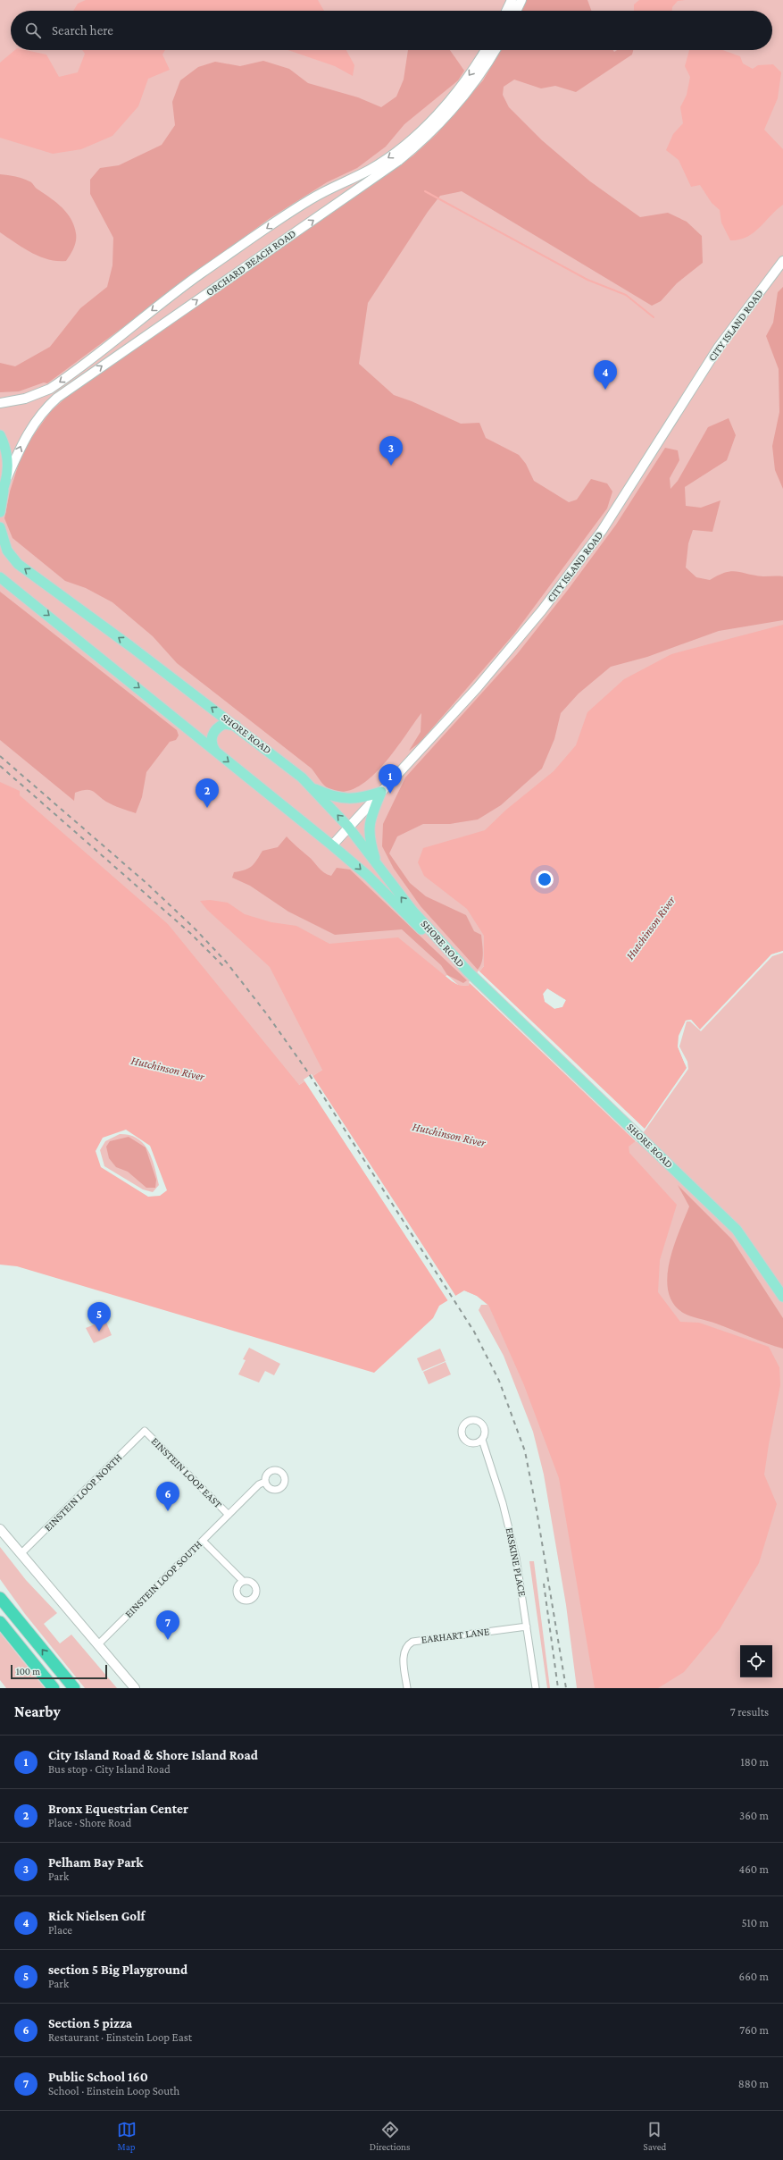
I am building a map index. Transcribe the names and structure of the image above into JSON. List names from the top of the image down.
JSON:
{
  "streets": {
    "main road": ["SHORE ROAD"],
    "street": [
      "ORCHARD BEACH ROAD",
      "CITY ISLAND ROAD",
      "EINSTEIN LOOP EAST",
      "EINSTEIN LOOP NORTH",
      "ERSKINE PLACE",
      "EINSTEIN LOOP SOUTH",
      "EARHART LANE"
    ]
  },
  "crossings": [
    ["CITY ISLAND ROAD", "SHORE ROAD"],
    ["EINSTEIN LOOP EAST", "EINSTEIN LOOP NORTH"],
    ["EINSTEIN LOOP EAST", "EINSTEIN LOOP SOUTH"],
    ["ERSKINE PLACE", "EARHART LANE"]
  ],
  "water": ["Hutchinson River"],
  "scale_bar": "100 m",
  "page": {
    "search": "Search here",
    "pins": [
      "4",
      "3",
      "1",
      "2",
      "5",
      "6",
      "7"
    ],
    "scale": "100 m",
    "heading": ["Nearby", "7 results"],
    "list": [
      {
        "mark": "1",
        "name": "City Island Road & Shore Island Road",
        "note": "Bus stop · City Island Road",
        "value": "180 m"
      },
      {
        "mark": "2",
        "name": "Bronx Equestrian Center",
        "note": "Place · Shore Road",
        "value": "360 m"
      },
      {
        "mark": "3",
        "name": "Pelham Bay Park",
        "note": "Park",
        "value": "460 m"
      },
      {
        "mark": "4",
        "name": "Rick Nielsen Golf",
        "note": "Place",
        "value": "510 m"
      },
      {
        "mark": "5",
        "name": "section 5 Big Playground",
        "note": "Park",
        "value": "660 m"
      },
      {
        "mark": "6",
        "name": "Section 5 pizza",
        "note": "Restaurant · Einstein Loop East",
        "value": "760 m"
      },
      {
        "mark": "7",
        "name": "Public School 160",
        "note": "School · Einstein Loop South",
        "value": "880 m"
      }
    ],
    "nav": ["Map", "Directions", "Saved"]
  }
}
